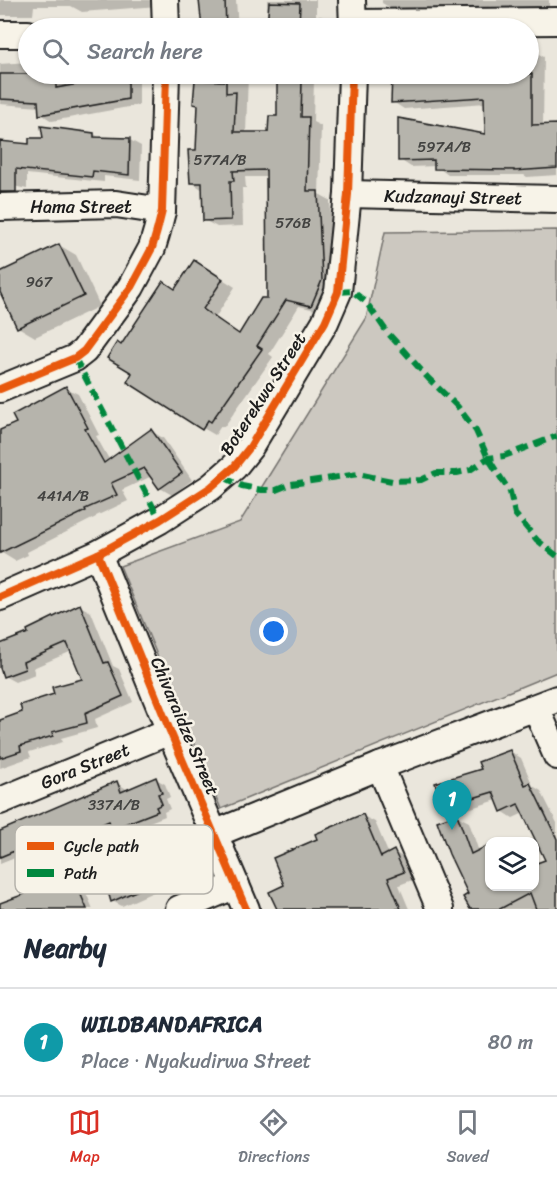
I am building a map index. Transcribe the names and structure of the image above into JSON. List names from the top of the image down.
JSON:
{
  "streets": {
    "street": [
      "Kudzanayi Street",
      "Hama Street",
      "Boterekwa Street",
      "Chivaraidze Street",
      "Gora Street"
    ]
  },
  "crossings": [
    ["Kudzanayi Street", "Boterekwa Street"],
    ["Boterekwa Street", "Chivaraidze Street"],
    ["Chivaraidze Street", "Gora Street"]
  ],
  "house_numbers": [
    "597A/B",
    "577A/B",
    "576B",
    "967",
    "441A/B",
    "337A/B"
  ],
  "legend": ["Cycle path", "Path"],
  "page": {
    "search": "Search here",
    "pins": "1",
    "heading": "Nearby",
    "list": [
      {
        "mark": "1",
        "name": "WILDBANDAFRICA",
        "note": "Place · Nyakudirwa Street",
        "value": "80 m"
      }
    ],
    "nav": ["Map", "Directions", "Saved"]
  }
}
